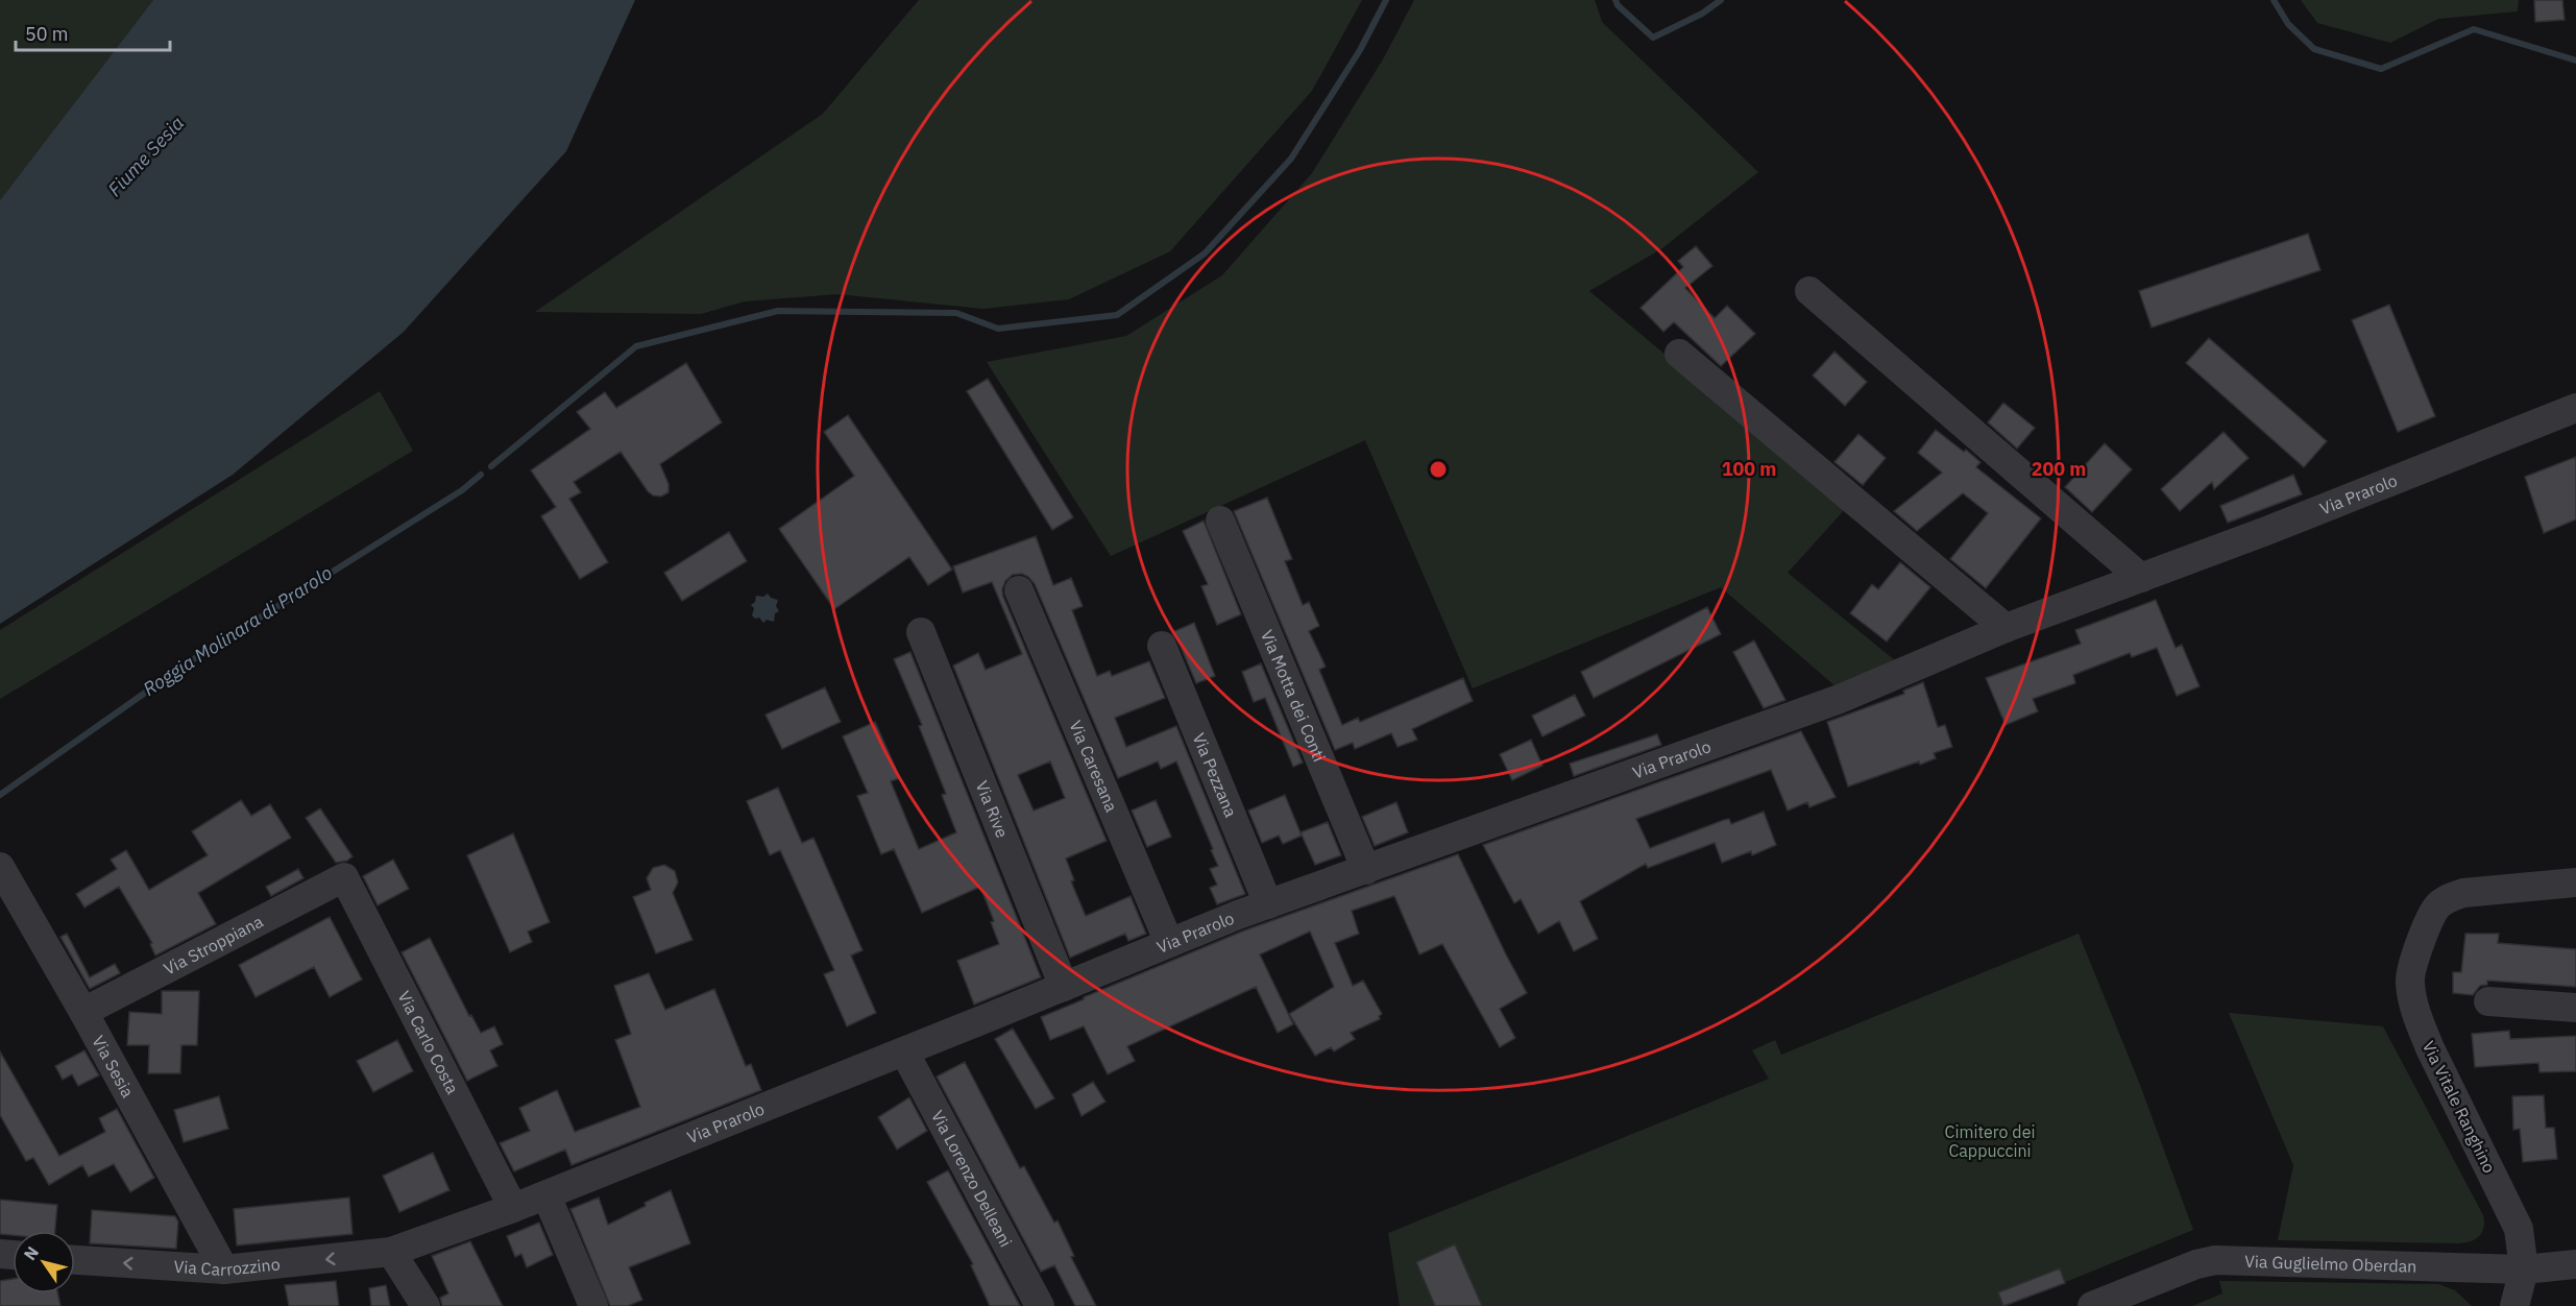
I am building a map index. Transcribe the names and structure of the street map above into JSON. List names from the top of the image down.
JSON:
{
  "streets": {
    "street": [
      "Via Prarolo",
      "Via Motta dei Conti",
      "Via Caresana",
      "Via Pezzana",
      "Via Rive",
      "Via Stroppiana",
      "Via Carlo Costa",
      "Via Sesia",
      "Via Vitale Ranghino",
      "Via Lorenzo Delleani",
      "Via Carrozzino",
      "Via Guglielmo Oberdan"
    ]
  },
  "crossings": [
    ["Via Prarolo", "Via Motta dei Conti"],
    ["Via Prarolo", "Via Caresana"],
    ["Via Prarolo", "Via Pezzana"],
    ["Via Prarolo", "Via Rive"],
    ["Via Prarolo", "Via Carlo Costa"],
    ["Via Prarolo", "Via Lorenzo Delleani"],
    ["Via Prarolo", "Via Carrozzino"],
    ["Via Stroppiana", "Via Carlo Costa"],
    ["Via Stroppiana", "Via Sesia"],
    ["Via Sesia", "Via Carrozzino"],
    ["Via Vitale Ranghino", "Via Guglielmo Oberdan"]
  ],
  "one_way": ["Via Carrozzino"],
  "water": ["Fiume Sesia", "Roggia Molinara di Prarolo"],
  "parks": ["Cimitero dei Cappuccini"],
  "scale_bar": "50 m",
  "north": "top left",
  "rings": ["100 m", "200 m"]
}
